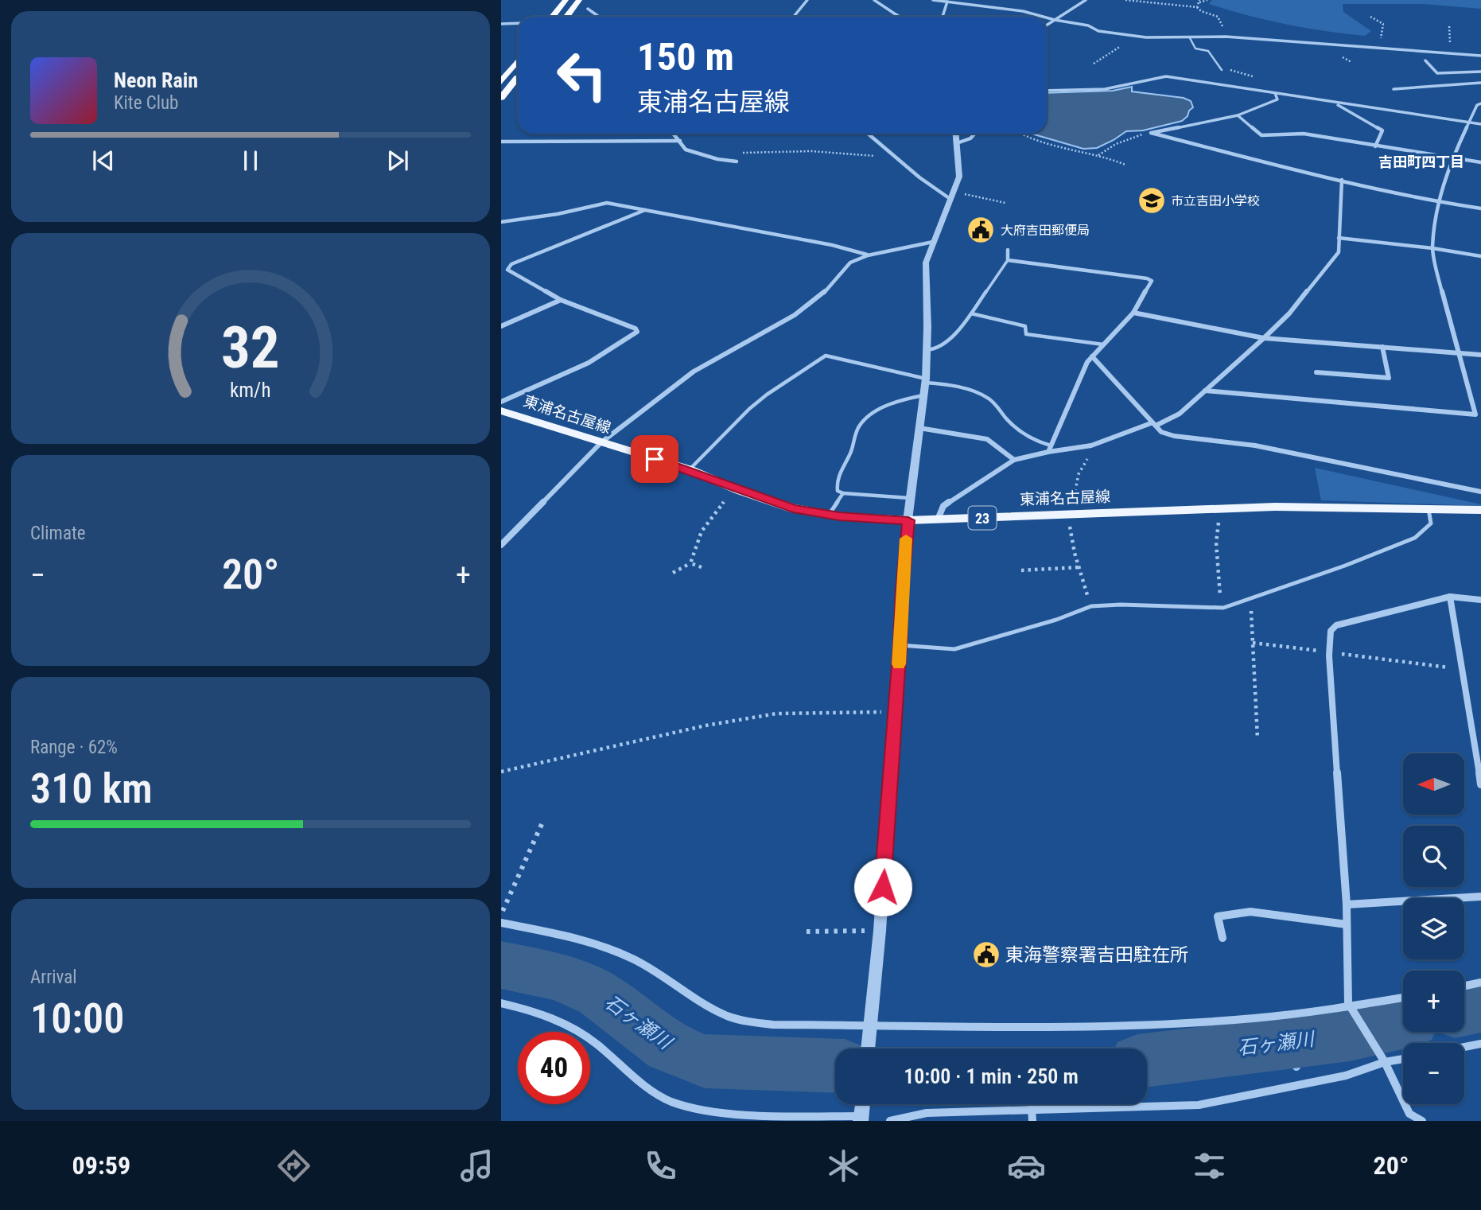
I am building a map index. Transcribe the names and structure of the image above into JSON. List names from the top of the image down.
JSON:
{
  "streets": {
    "main road": ["東浦名古屋線", "23"]
  },
  "districts": ["吉田町四丁目"],
  "water": ["石ヶ瀬川"],
  "places": {
    "school or university": ["市立吉田小学校"],
    "public building": ["大府吉田郵便局", "東海警察署吉田駐在所"]
  },
  "north": "left",
  "page": {
    "turn": ["150 m", "東浦名古屋線"],
    "song": ["Neon Rain", "Kite Club"],
    "tile": [
      "Climate",
      ["Range · 62%", "310 km"],
      ["Arrival", "10:00"]
    ],
    "heat": ["−", "20°", "+"],
    "map_buttons": ["+", "−"],
    "limit": "40",
    "trip": "10:00 · 1 min · 250 m",
    "tabs": ["09:59", "20°"],
    "gauge": ["32", "km/h"]
  }
}
